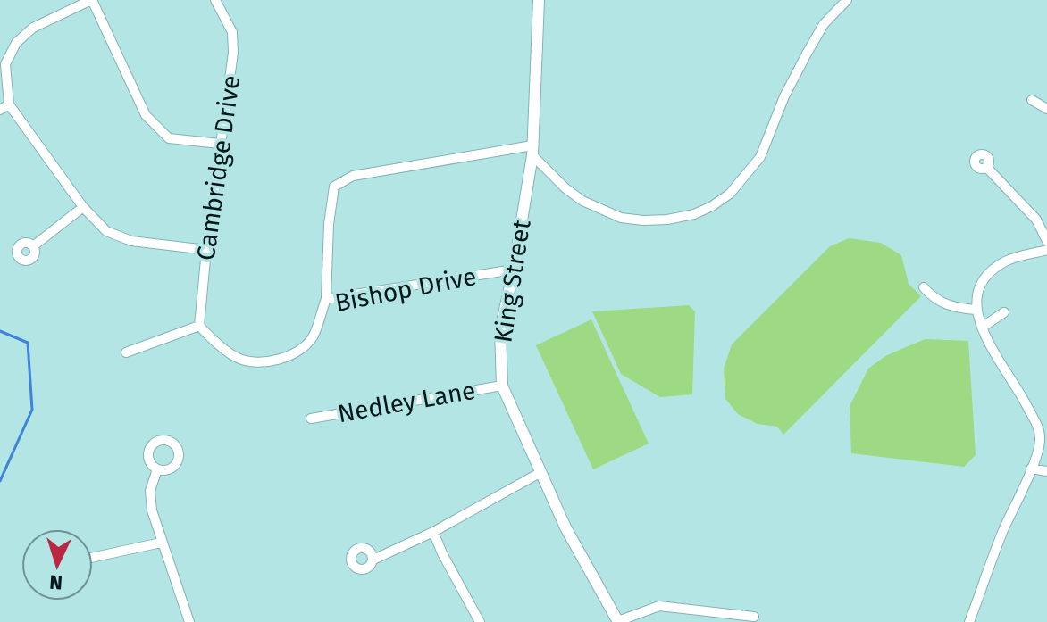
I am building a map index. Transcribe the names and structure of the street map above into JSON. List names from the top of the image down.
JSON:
{
  "streets": {
    "main road": ["King Street"],
    "street": ["Cambridge Drive", "Bishop Drive", "Nedley Lane"]
  },
  "crossings": [
    ["Cambridge Drive", "Bishop Drive"],
    ["King Street", "Bishop Drive"],
    ["King Street", "Nedley Lane"]
  ],
  "north": "bottom"
}
